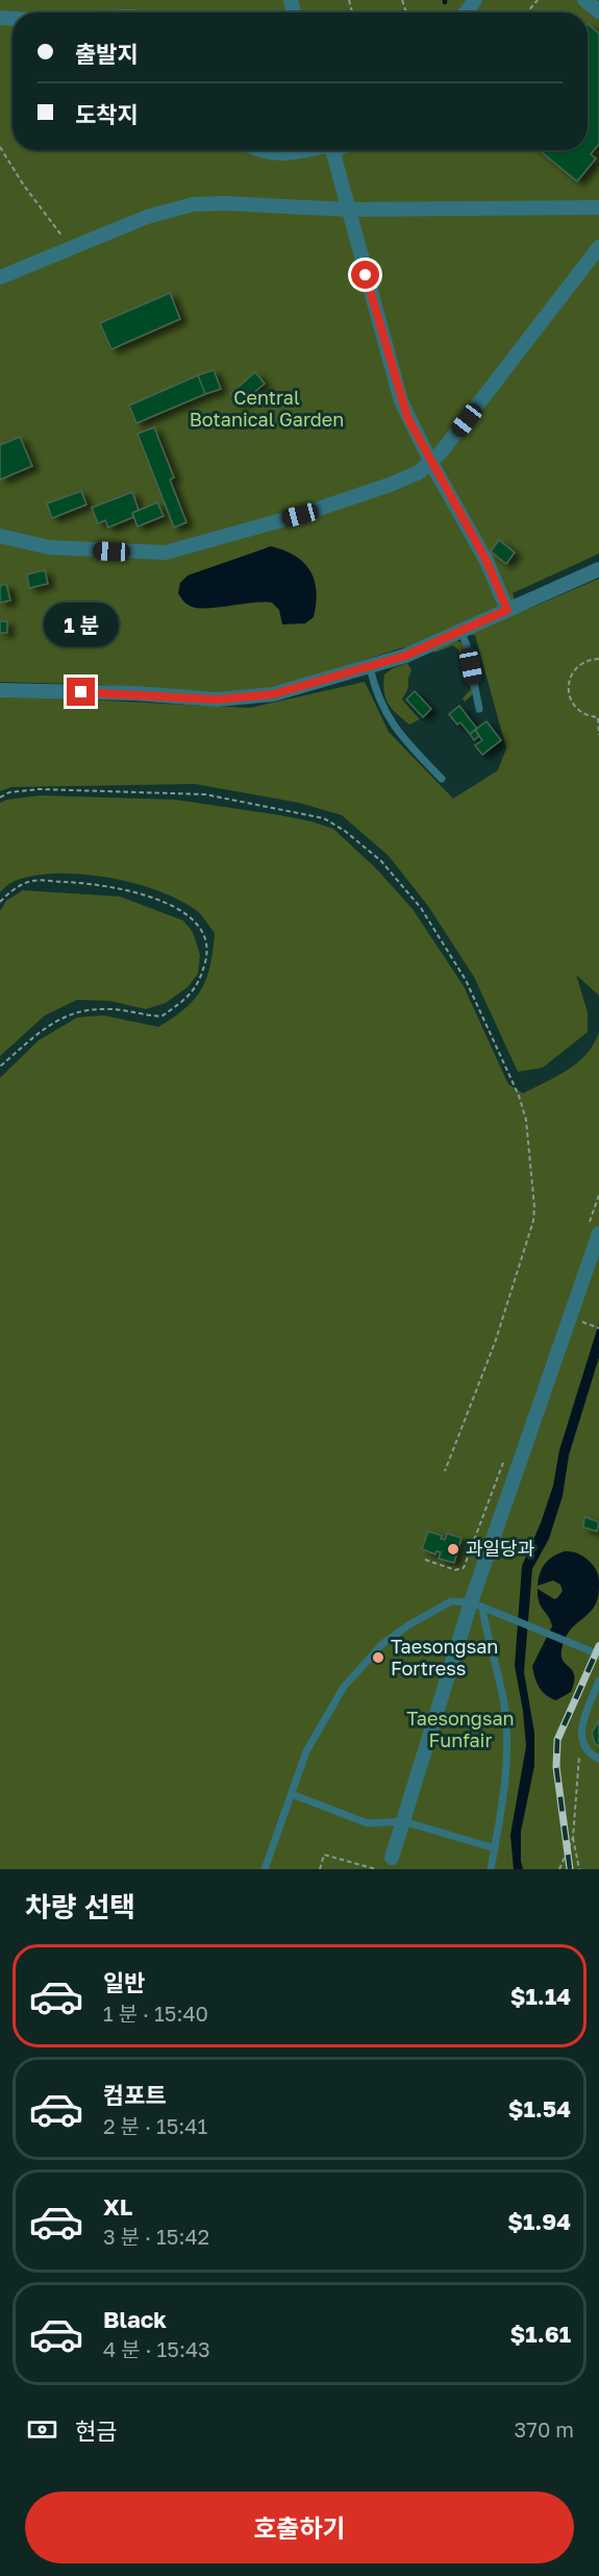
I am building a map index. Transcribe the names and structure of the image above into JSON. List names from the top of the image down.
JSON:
{
  "parks": ["Central Botanical Garden", "Taesongsan Funfair"],
  "places": ["과일당과", "Taesongsan Fortress"],
  "page": {
    "banner": ["출발지", "도착지"],
    "bubble": "1 분",
    "heading": "차량 선택",
    "list": [
      {
        "name": "일반",
        "note": "1 분 · 15:40",
        "value": "$1.14"
      },
      {
        "name": "컴포트",
        "note": "2 분 · 15:41",
        "value": "$1.54"
      },
      {
        "name": "XL",
        "note": "3 분 · 15:42",
        "value": "$1.94"
      },
      {
        "name": "Black",
        "note": "4 분 · 15:43",
        "value": "$1.61"
      }
    ],
    "pay": ["현금", "370 m"],
    "buttons": "호출하기"
  }
}
